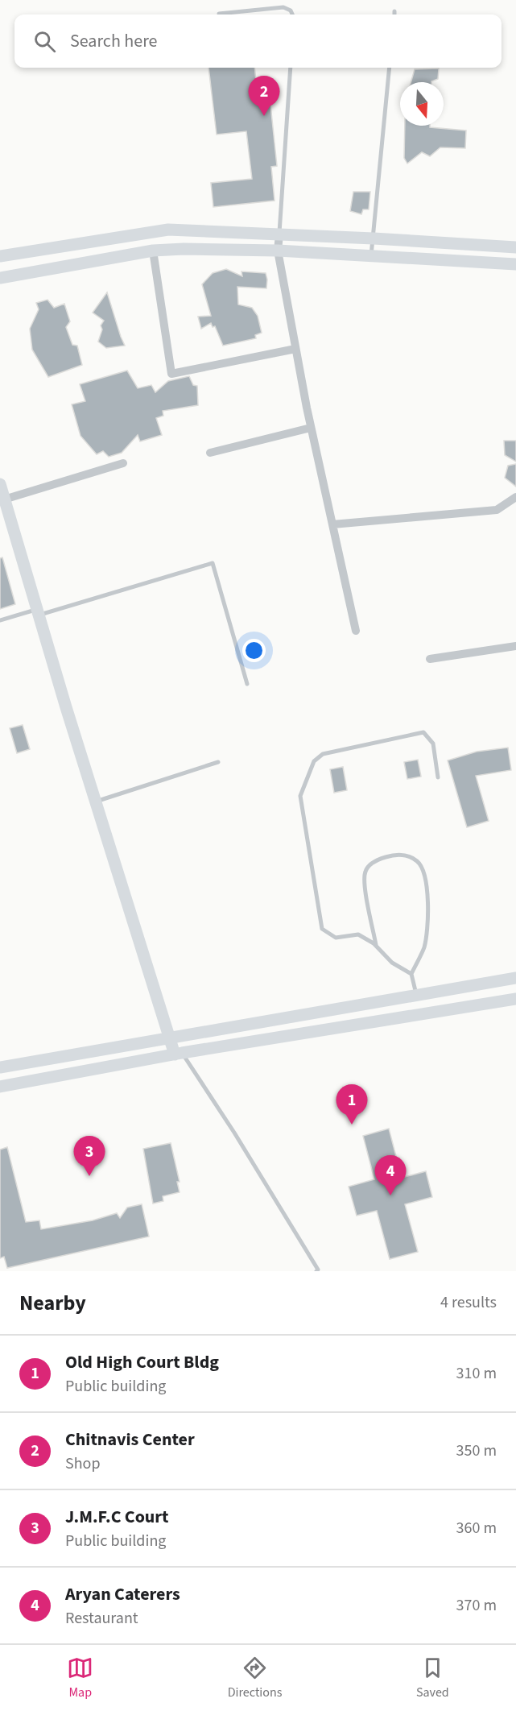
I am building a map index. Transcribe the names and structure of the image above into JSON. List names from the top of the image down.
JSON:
{
  "north": "bottom",
  "page": {
    "search": "Search here",
    "pins": [
      "2",
      "1",
      "3",
      "4"
    ],
    "heading": ["Nearby", "4 results"],
    "list": [
      {
        "mark": "1",
        "name": "Old High Court Bldg",
        "note": "Public building",
        "value": "310 m"
      },
      {
        "mark": "2",
        "name": "Chitnavis Center",
        "note": "Shop",
        "value": "350 m"
      },
      {
        "mark": "3",
        "name": "J.M.F.C Court",
        "note": "Public building",
        "value": "360 m"
      },
      {
        "mark": "4",
        "name": "Aryan Caterers",
        "note": "Restaurant",
        "value": "370 m"
      }
    ],
    "nav": ["Map", "Directions", "Saved"]
  }
}
